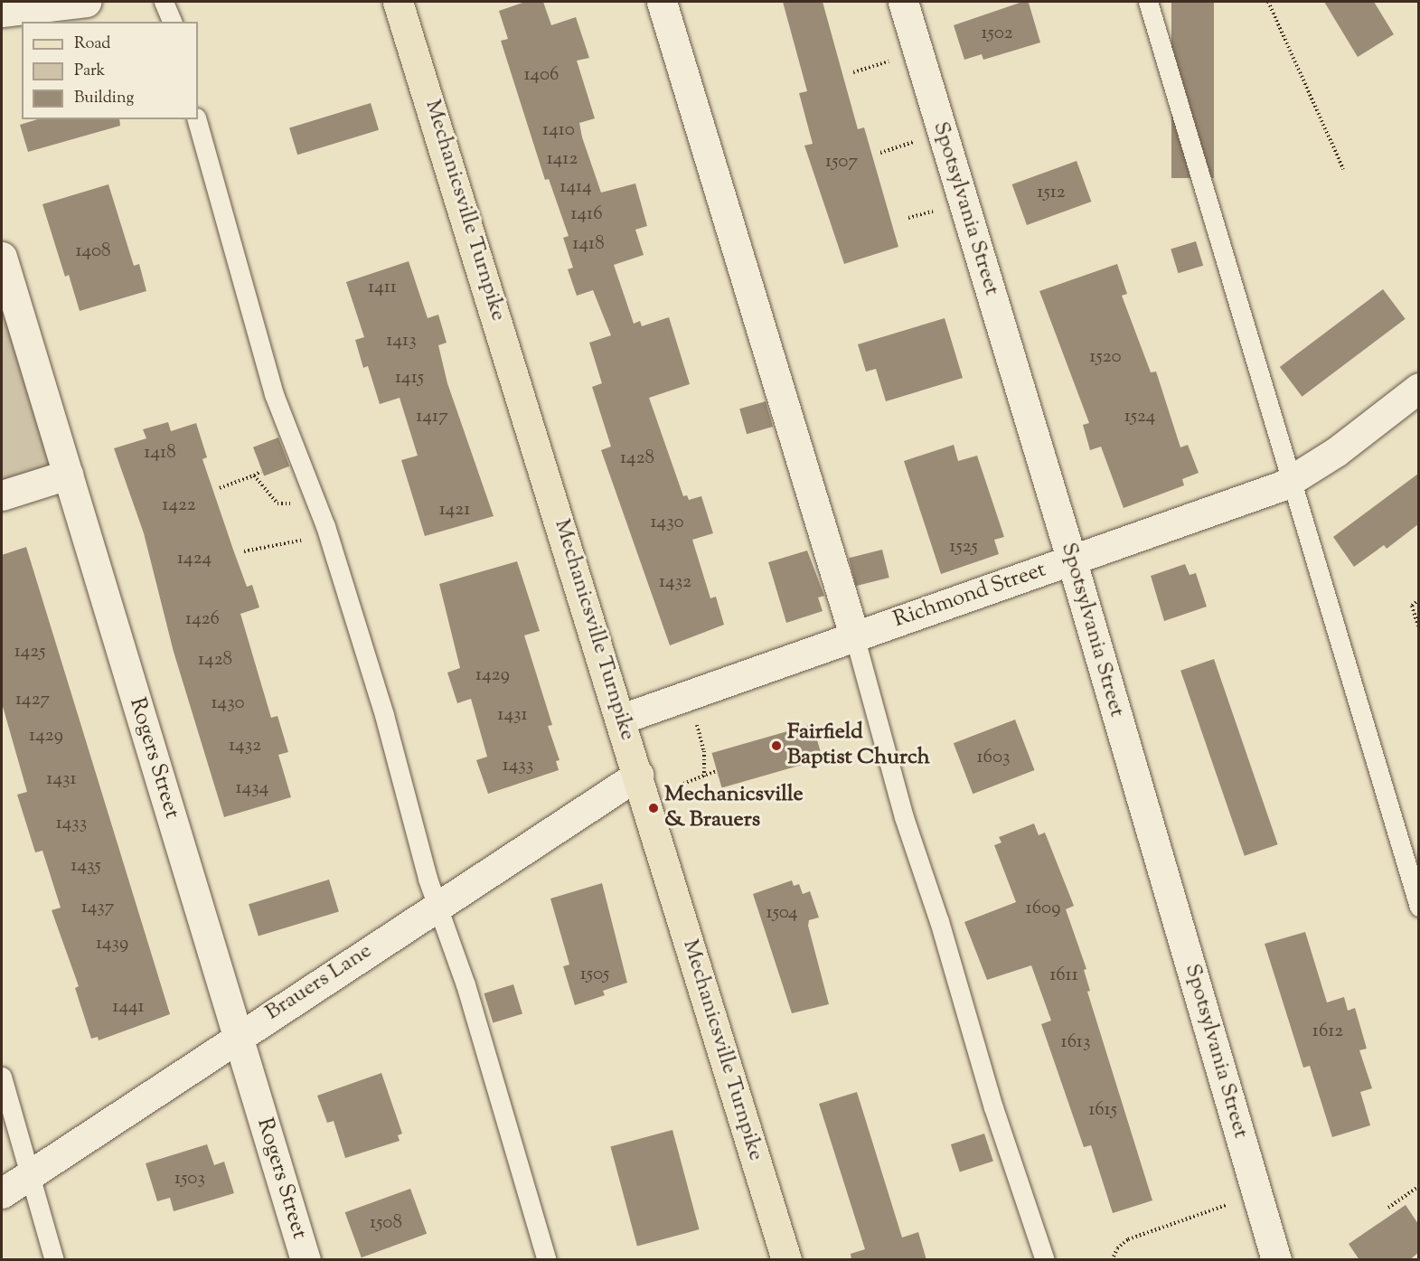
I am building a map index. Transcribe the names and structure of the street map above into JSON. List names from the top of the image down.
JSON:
{
  "streets": {
    "main road": ["Mechanicsville Turnpike"],
    "street": [
      "Spotsylvania Street",
      "Richmond Street",
      "Rogers Street",
      "Brauers Lane"
    ]
  },
  "crossings": [
    ["Spotsylvania Street", "Richmond Street"],
    ["Mechanicsville Turnpike", "Richmond Street"],
    ["Mechanicsville Turnpike", "Brauers Lane"],
    ["Rogers Street", "Brauers Lane"]
  ],
  "places": ["Fairfield Baptist Church", "Mechanicsville & Brauers"],
  "house_numbers": [
    "1502",
    "1406",
    "1410",
    "1412",
    "1507",
    "1414",
    "1512",
    "1416",
    "1418",
    "1408",
    "1411",
    "1413",
    "1520",
    "1415",
    "1417",
    "1524",
    "1418",
    "1428",
    "1422",
    "1421",
    "1430",
    "1525",
    "1424",
    "1432",
    "1426",
    "1425",
    "1428",
    "1429",
    "1427",
    "1430",
    "1431",
    "1429",
    "1432",
    "1603",
    "1433",
    "1431",
    "1434",
    "1433",
    "1435",
    "1437",
    "1609",
    "1504",
    "1439",
    "1505",
    "1611",
    "1441",
    "1612",
    "1613",
    "1615",
    "1503",
    "1508"
  ],
  "legend": ["Road", "Park", "Building"]
}
